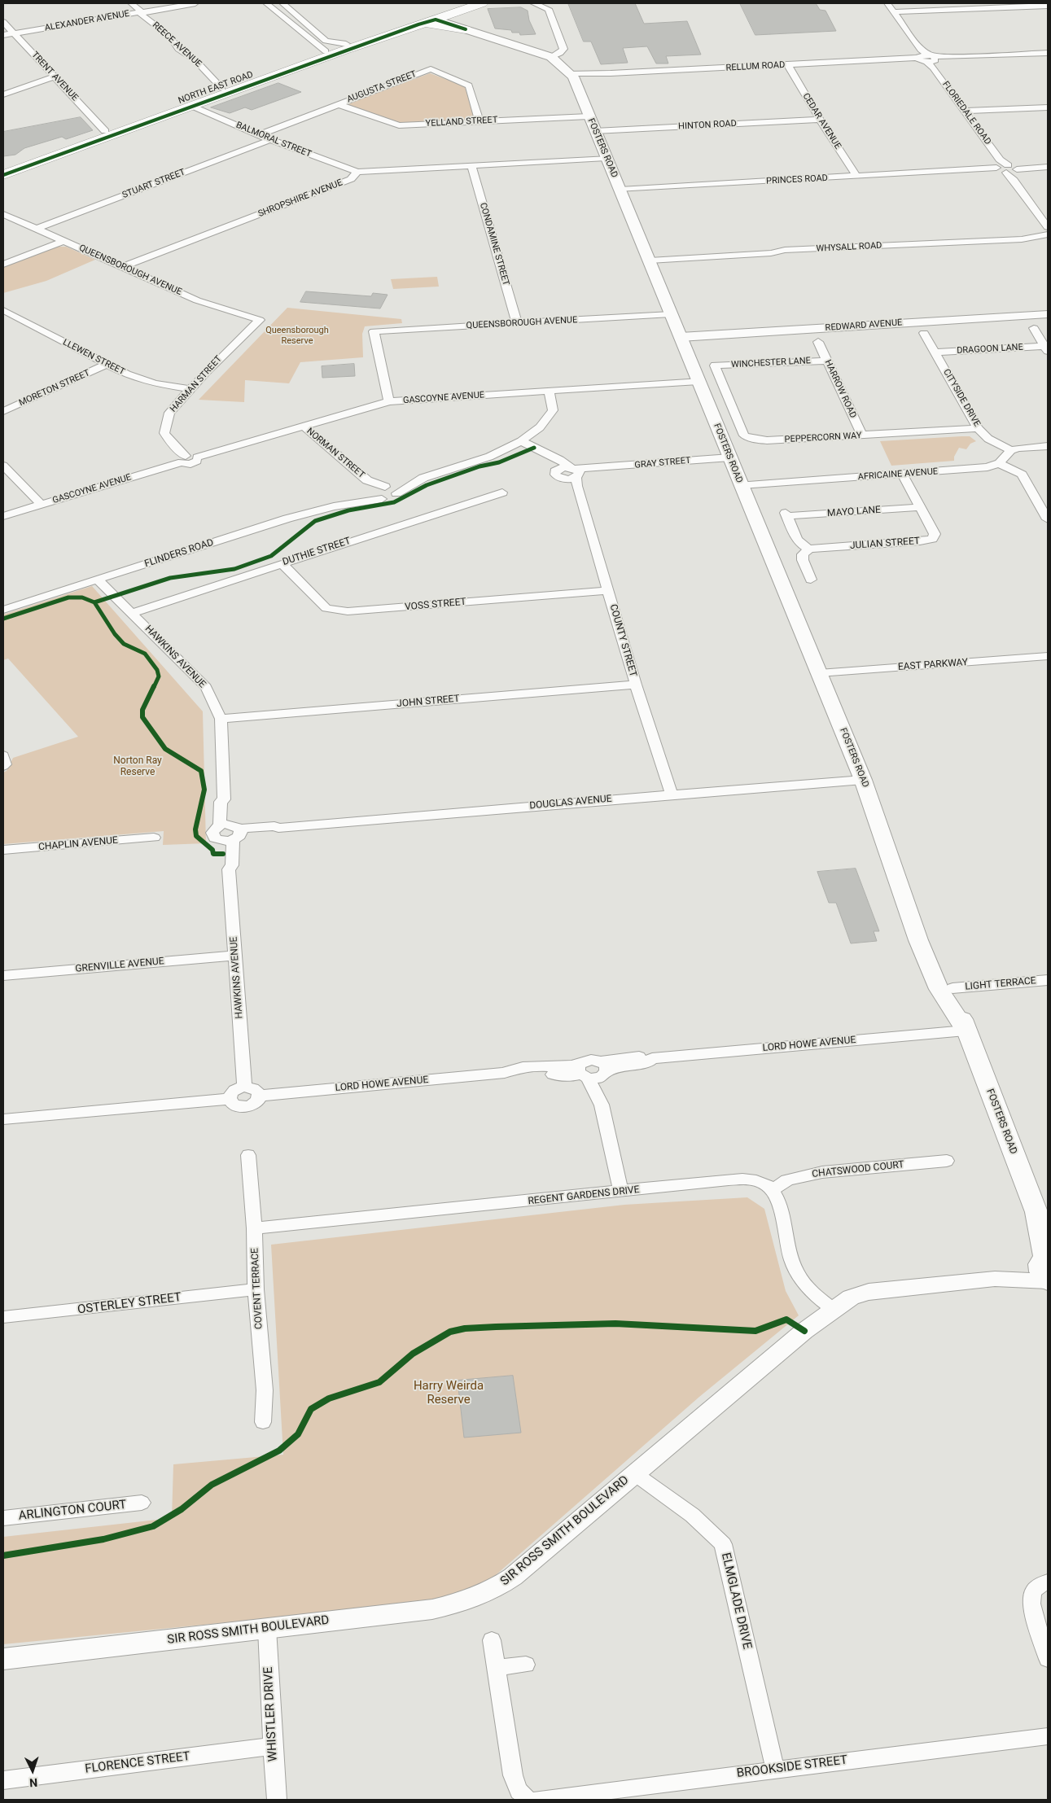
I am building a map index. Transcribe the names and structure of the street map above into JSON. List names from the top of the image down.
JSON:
{
  "streets": {
    "highway": ["NORTH EAST ROAD"],
    "main road": ["FOSTERS ROAD"],
    "street": [
      "ALEXANDER AVENUE",
      "REECE AVENUE",
      "RELLUM ROAD",
      "TRENT AVENUE",
      "AUGUSTA STREET",
      "FLORIEDALE ROAD",
      "CEDAR AVENUE",
      "YELLAND STREET",
      "HINTON ROAD",
      "BALMORAL STREET",
      "PRINCES ROAD",
      "STUART STREET",
      "SHROPSHIRE AVENUE",
      "CONDAMINE STREET",
      "WHYSALL ROAD",
      "QUEENSBOROUGH AVENUE",
      "REDWARD AVENUE",
      "DRAGOON LANE",
      "LLEWEN STREET",
      "WINCHESTER LANE",
      "HARMAN STREET",
      "MORETON STREET",
      "HARROW ROAD",
      "GASCOYNE AVENUE",
      "CITYSIDE DRIVE",
      "PEPPERCORN WAY",
      "NORMAN STREET",
      "GRAY STREET",
      "AFRICAINE AVENUE",
      "MAYO LANE",
      "JULIAN STREET",
      "DUTHIE STREET",
      "FLINDERS ROAD",
      "VOSS STREET",
      "COUNTY STREET",
      "HAWKINS AVENUE",
      "EAST PARKWAY",
      "JOHN STREET",
      "DOUGLAS AVENUE",
      "CHAPLIN AVENUE",
      "GRENVILLE AVENUE",
      "LIGHT TERRACE",
      "LORD HOWE AVENUE",
      "CHATSWOOD COURT",
      "REGENT GARDENS DRIVE",
      "COVENT TERRACE",
      "OSTERLEY STREET",
      "ARLINGTON COURT",
      "SIR ROSS SMITH BOULEVARD",
      "ELMGLADE DRIVE",
      "WHISTLER DRIVE",
      "FLORENCE STREET",
      "BROOKSIDE STREET"
    ]
  },
  "crossings": [
    ["ALEXANDER AVENUE", "REECE AVENUE"],
    ["ALEXANDER AVENUE", "TRENT AVENUE"],
    ["REECE AVENUE", "NORTH EAST ROAD"],
    ["RELLUM ROAD", "FLORIEDALE ROAD"],
    ["RELLUM ROAD", "CEDAR AVENUE"],
    ["RELLUM ROAD", "FOSTERS ROAD"],
    ["TRENT AVENUE", "NORTH EAST ROAD"],
    ["AUGUSTA STREET", "YELLAND STREET"],
    ["AUGUSTA STREET", "BALMORAL STREET"],
    ["NORTH EAST ROAD", "BALMORAL STREET"],
    ["NORTH EAST ROAD", "FOSTERS ROAD"],
    ["FLORIEDALE ROAD", "PRINCES ROAD"],
    ["CEDAR AVENUE", "HINTON ROAD"],
    ["CEDAR AVENUE", "PRINCES ROAD"],
    ["YELLAND STREET", "FOSTERS ROAD"],
    ["HINTON ROAD", "FOSTERS ROAD"],
    ["BALMORAL STREET", "STUART STREET"],
    ["BALMORAL STREET", "SHROPSHIRE AVENUE"],
    ["FOSTERS ROAD", "PRINCES ROAD"],
    ["FOSTERS ROAD", "WHYSALL ROAD"],
    ["FOSTERS ROAD", "QUEENSBOROUGH AVENUE"],
    ["FOSTERS ROAD", "REDWARD AVENUE"],
    ["FOSTERS ROAD", "GASCOYNE AVENUE"],
    ["FOSTERS ROAD", "GRAY STREET"],
    ["FOSTERS ROAD", "AFRICAINE AVENUE"],
    ["FOSTERS ROAD", "EAST PARKWAY"],
    ["FOSTERS ROAD", "DOUGLAS AVENUE"],
    ["FOSTERS ROAD", "LIGHT TERRACE"],
    ["FOSTERS ROAD", "LORD HOWE AVENUE"],
    ["FOSTERS ROAD", "SIR ROSS SMITH BOULEVARD"],
    ["STUART STREET", "QUEENSBOROUGH AVENUE"],
    ["SHROPSHIRE AVENUE", "QUEENSBOROUGH AVENUE"],
    ["CONDAMINE STREET", "QUEENSBOROUGH AVENUE"],
    ["QUEENSBOROUGH AVENUE", "HARMAN STREET"],
    ["DRAGOON LANE", "CITYSIDE DRIVE"],
    ["LLEWEN STREET", "HARMAN STREET"],
    ["LLEWEN STREET", "MORETON STREET"],
    ["WINCHESTER LANE", "HARROW ROAD"],
    ["WINCHESTER LANE", "PEPPERCORN WAY"],
    ["HARMAN STREET", "GASCOYNE AVENUE"],
    ["HARROW ROAD", "PEPPERCORN WAY"],
    ["GASCOYNE AVENUE", "NORMAN STREET"],
    ["CITYSIDE DRIVE", "PEPPERCORN WAY"],
    ["NORMAN STREET", "FLINDERS ROAD"],
    ["GRAY STREET", "COUNTY STREET"],
    ["AFRICAINE AVENUE", "JULIAN STREET"],
    ["MAYO LANE", "JULIAN STREET"],
    ["DUTHIE STREET", "VOSS STREET"],
    ["DUTHIE STREET", "HAWKINS AVENUE"],
    ["FLINDERS ROAD", "HAWKINS AVENUE"],
    ["VOSS STREET", "COUNTY STREET"],
    ["COUNTY STREET", "JOHN STREET"],
    ["COUNTY STREET", "DOUGLAS AVENUE"],
    ["HAWKINS AVENUE", "JOHN STREET"],
    ["HAWKINS AVENUE", "DOUGLAS AVENUE"],
    ["HAWKINS AVENUE", "GRENVILLE AVENUE"],
    ["HAWKINS AVENUE", "LORD HOWE AVENUE"],
    ["CHATSWOOD COURT", "REGENT GARDENS DRIVE"],
    ["REGENT GARDENS DRIVE", "COVENT TERRACE"],
    ["COVENT TERRACE", "OSTERLEY STREET"],
    ["SIR ROSS SMITH BOULEVARD", "ELMGLADE DRIVE"],
    ["SIR ROSS SMITH BOULEVARD", "WHISTLER DRIVE"],
    ["ELMGLADE DRIVE", "BROOKSIDE STREET"],
    ["WHISTLER DRIVE", "FLORENCE STREET"]
  ],
  "parks": ["Queensborough Reserve", "Norton Ray Reserve", "Harry Weirda Reserve"],
  "north": "bottom"
}
